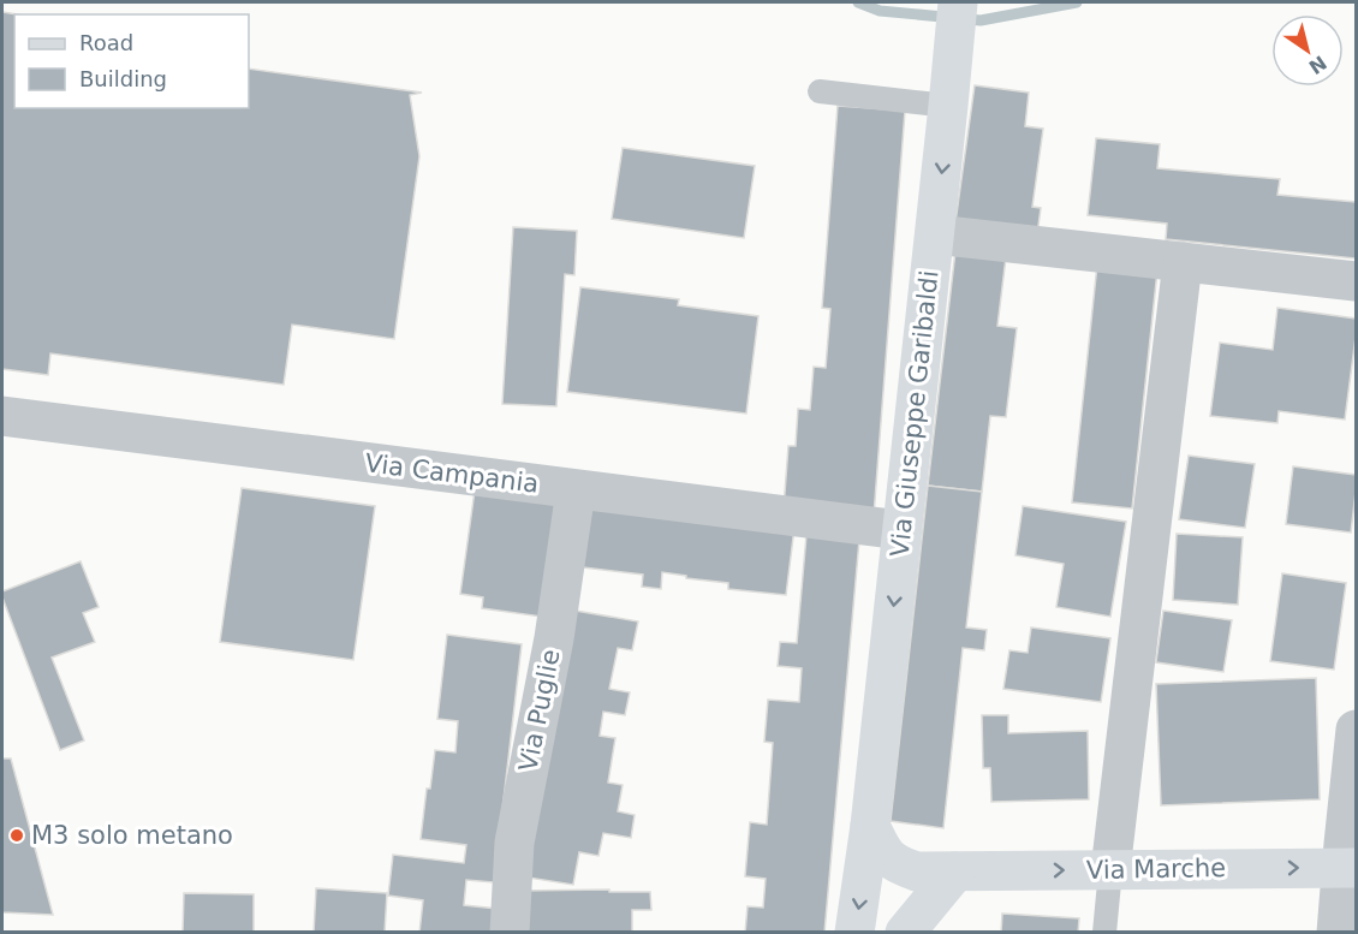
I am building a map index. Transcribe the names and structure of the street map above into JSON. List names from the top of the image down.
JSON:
{
  "streets": {
    "main road": ["Via Giuseppe Garibaldi", "Via Marche"],
    "street": ["Via Campania", "Via Puglie"]
  },
  "crossings": [
    ["Via Giuseppe Garibaldi", "Via Campania"],
    ["Via Giuseppe Garibaldi", "Via Marche"],
    ["Via Campania", "Via Puglie"]
  ],
  "one_way": ["Via Giuseppe Garibaldi", "Via Marche"],
  "places": ["M3 solo metano"],
  "legend": ["Road", "Building"],
  "north": "bottom right"
}
